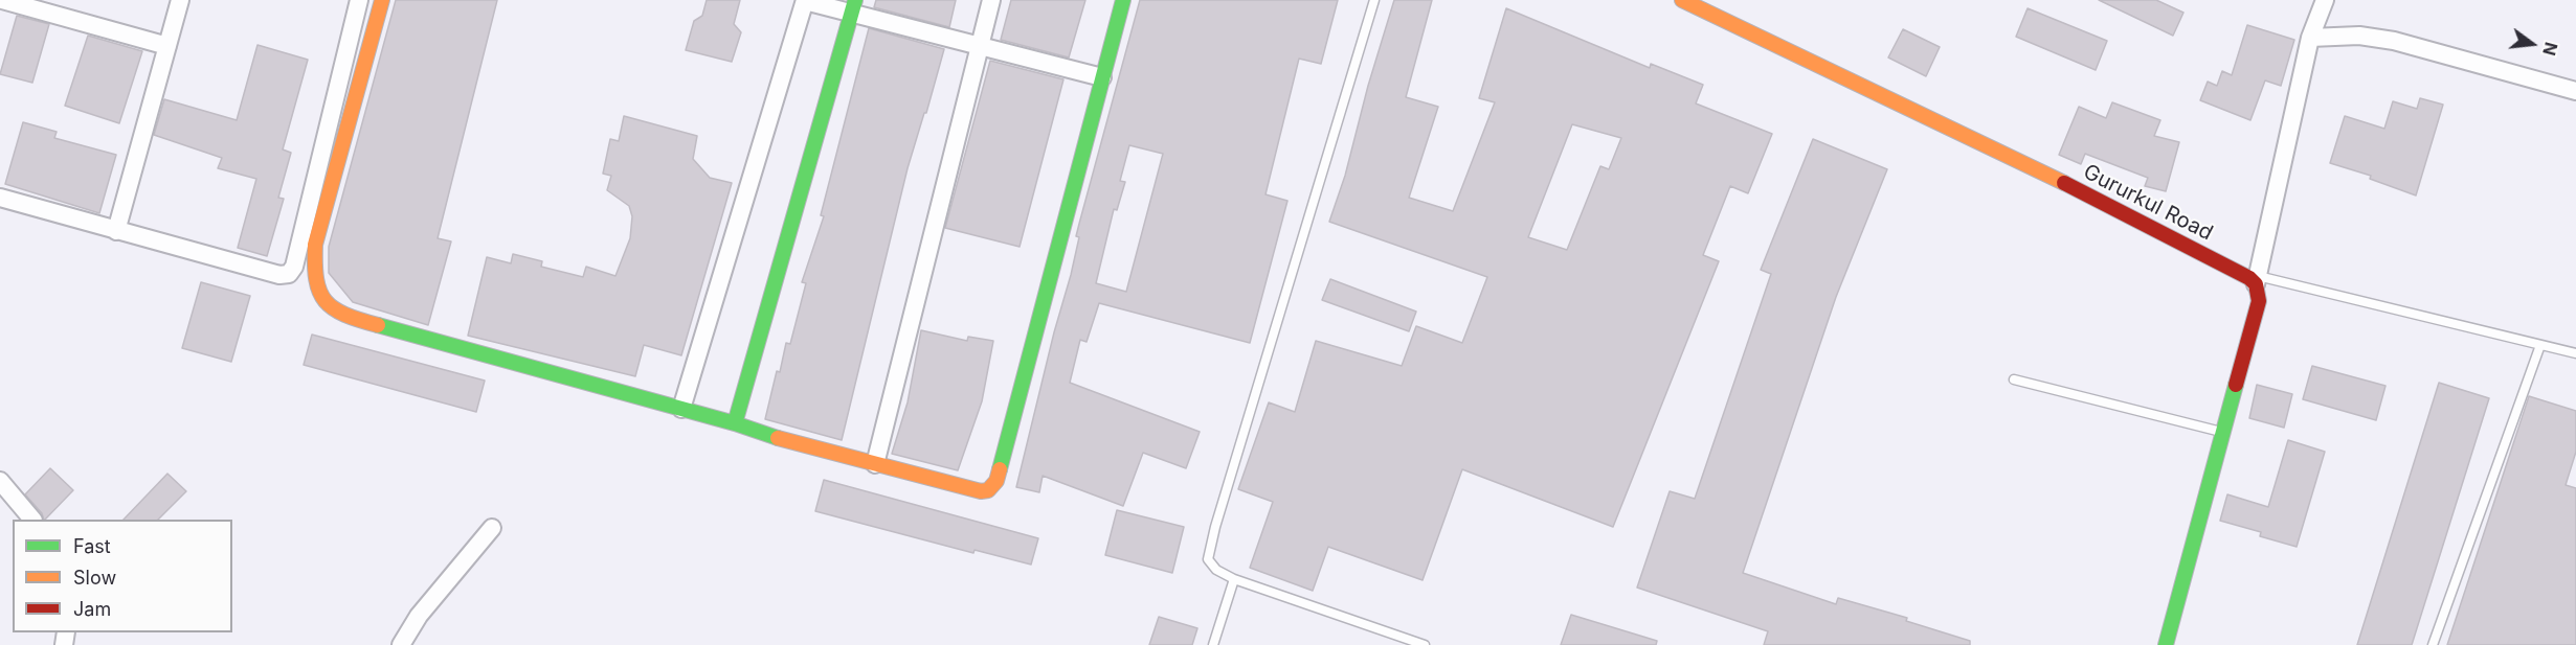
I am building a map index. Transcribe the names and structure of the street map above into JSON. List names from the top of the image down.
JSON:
{
  "streets": {
    "street": ["Gururkul Road"]
  },
  "legend": ["Fast", "Slow", "Jam"],
  "north": "right"
}
